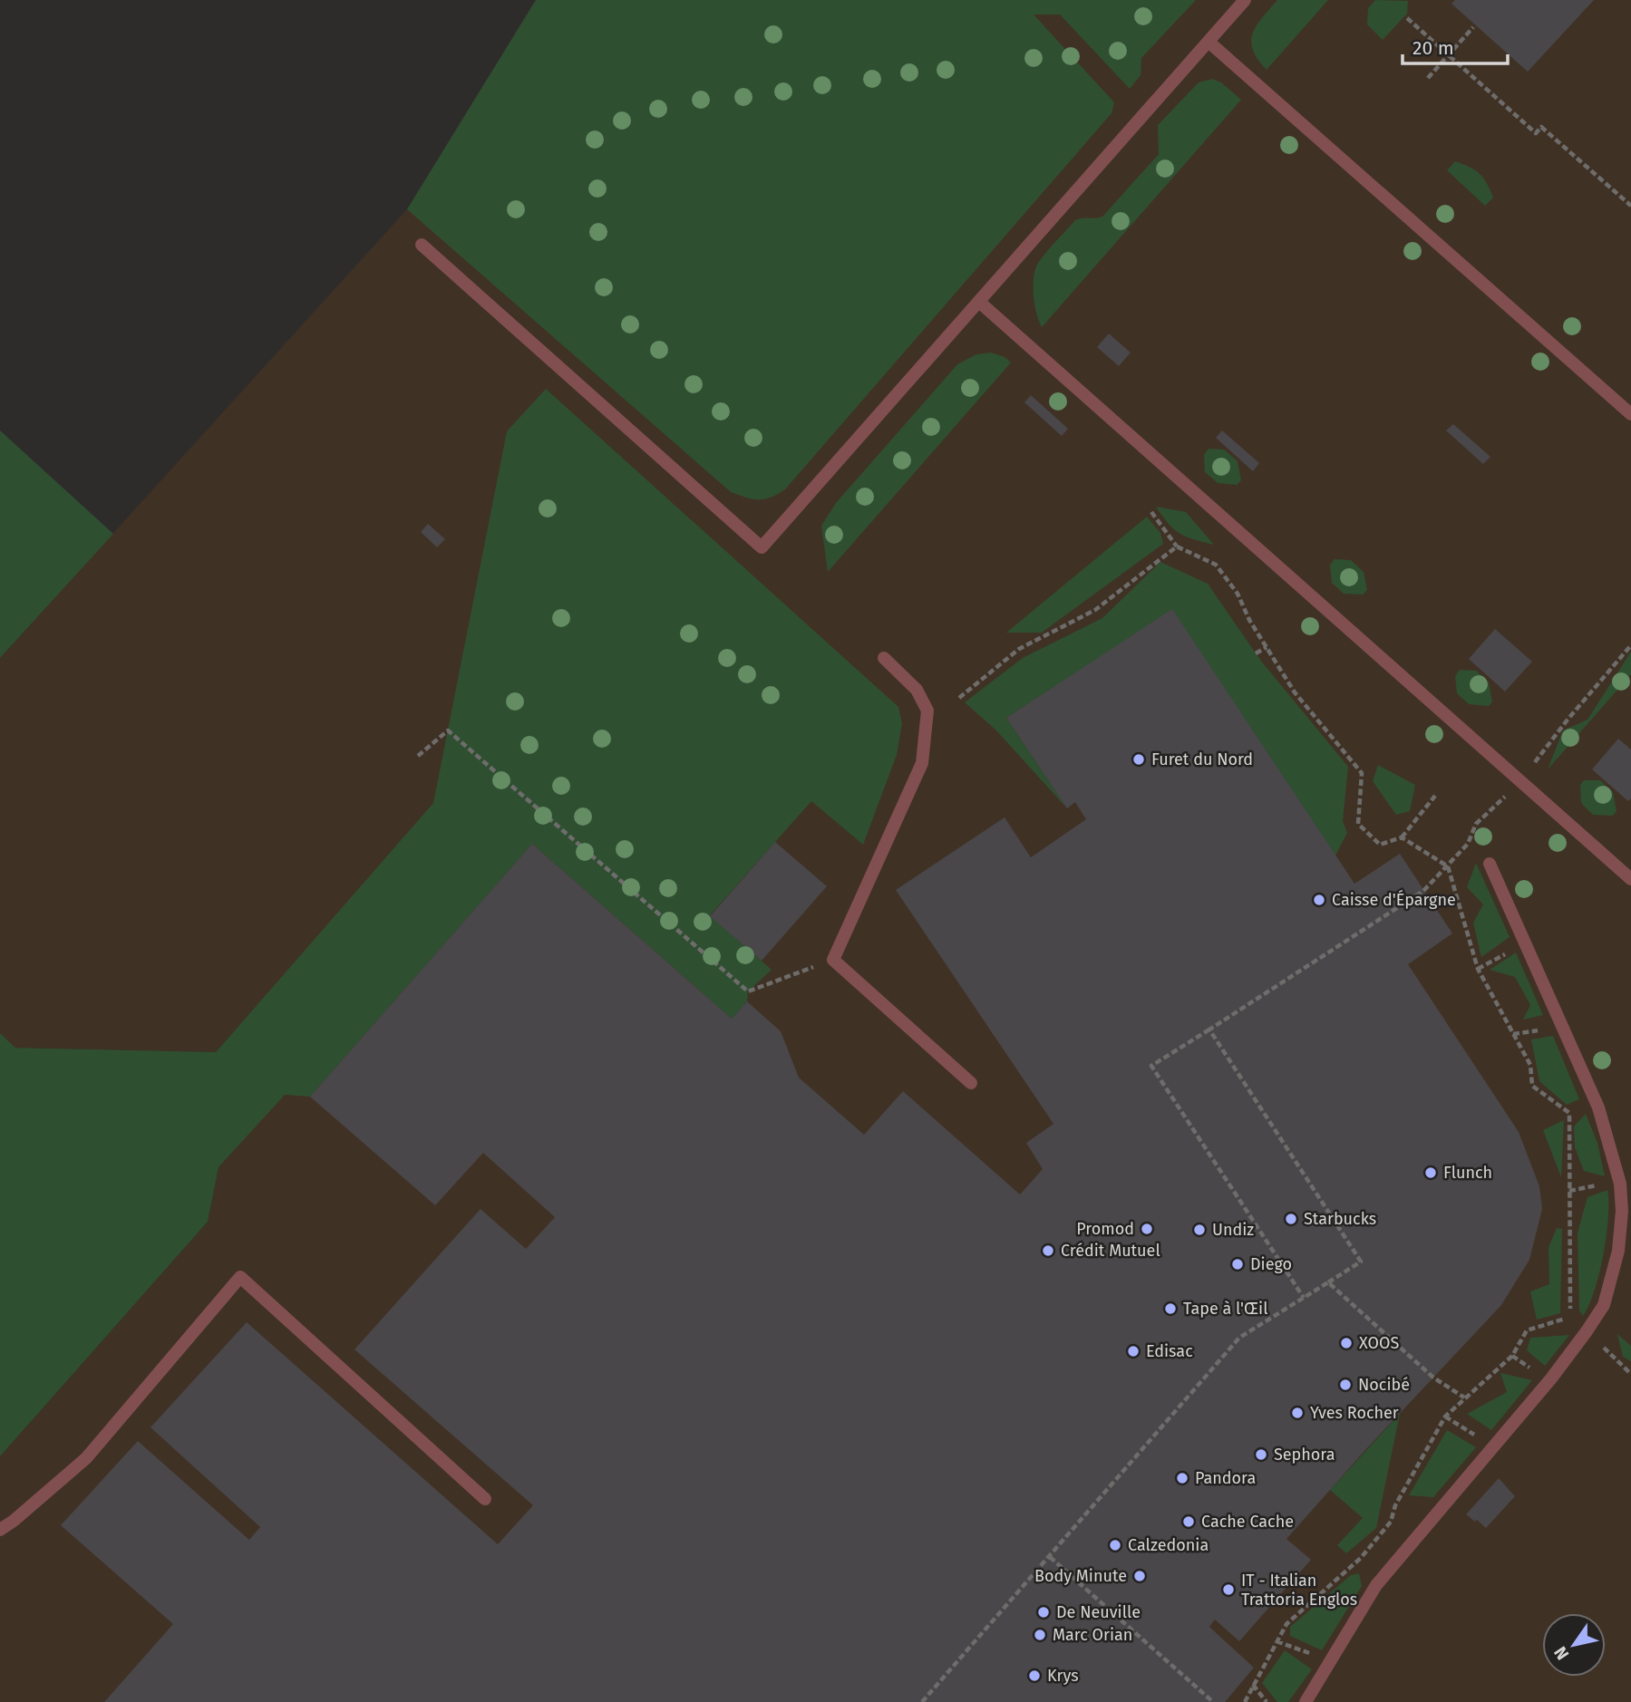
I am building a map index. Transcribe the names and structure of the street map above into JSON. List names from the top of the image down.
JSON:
{
  "places": [
    "Furet du Nord",
    "Caisse d'Épargne",
    "Flunch",
    "Starbucks",
    "Promod",
    "Undiz",
    "Crédit Mutuel",
    "Diego",
    "Tape à l'Œil",
    "XOOS",
    "Edisac",
    "Nocibé",
    "Yves Rocher",
    "Sephora",
    "Pandora",
    "Cache Cache",
    "Calzedonia",
    "Body Minute",
    "IT - Italian Trattoria Englos",
    "De Neuville",
    "Marc Orian",
    "Krys"
  ],
  "scale_bar": "20 m",
  "north": "bottom left"
}
